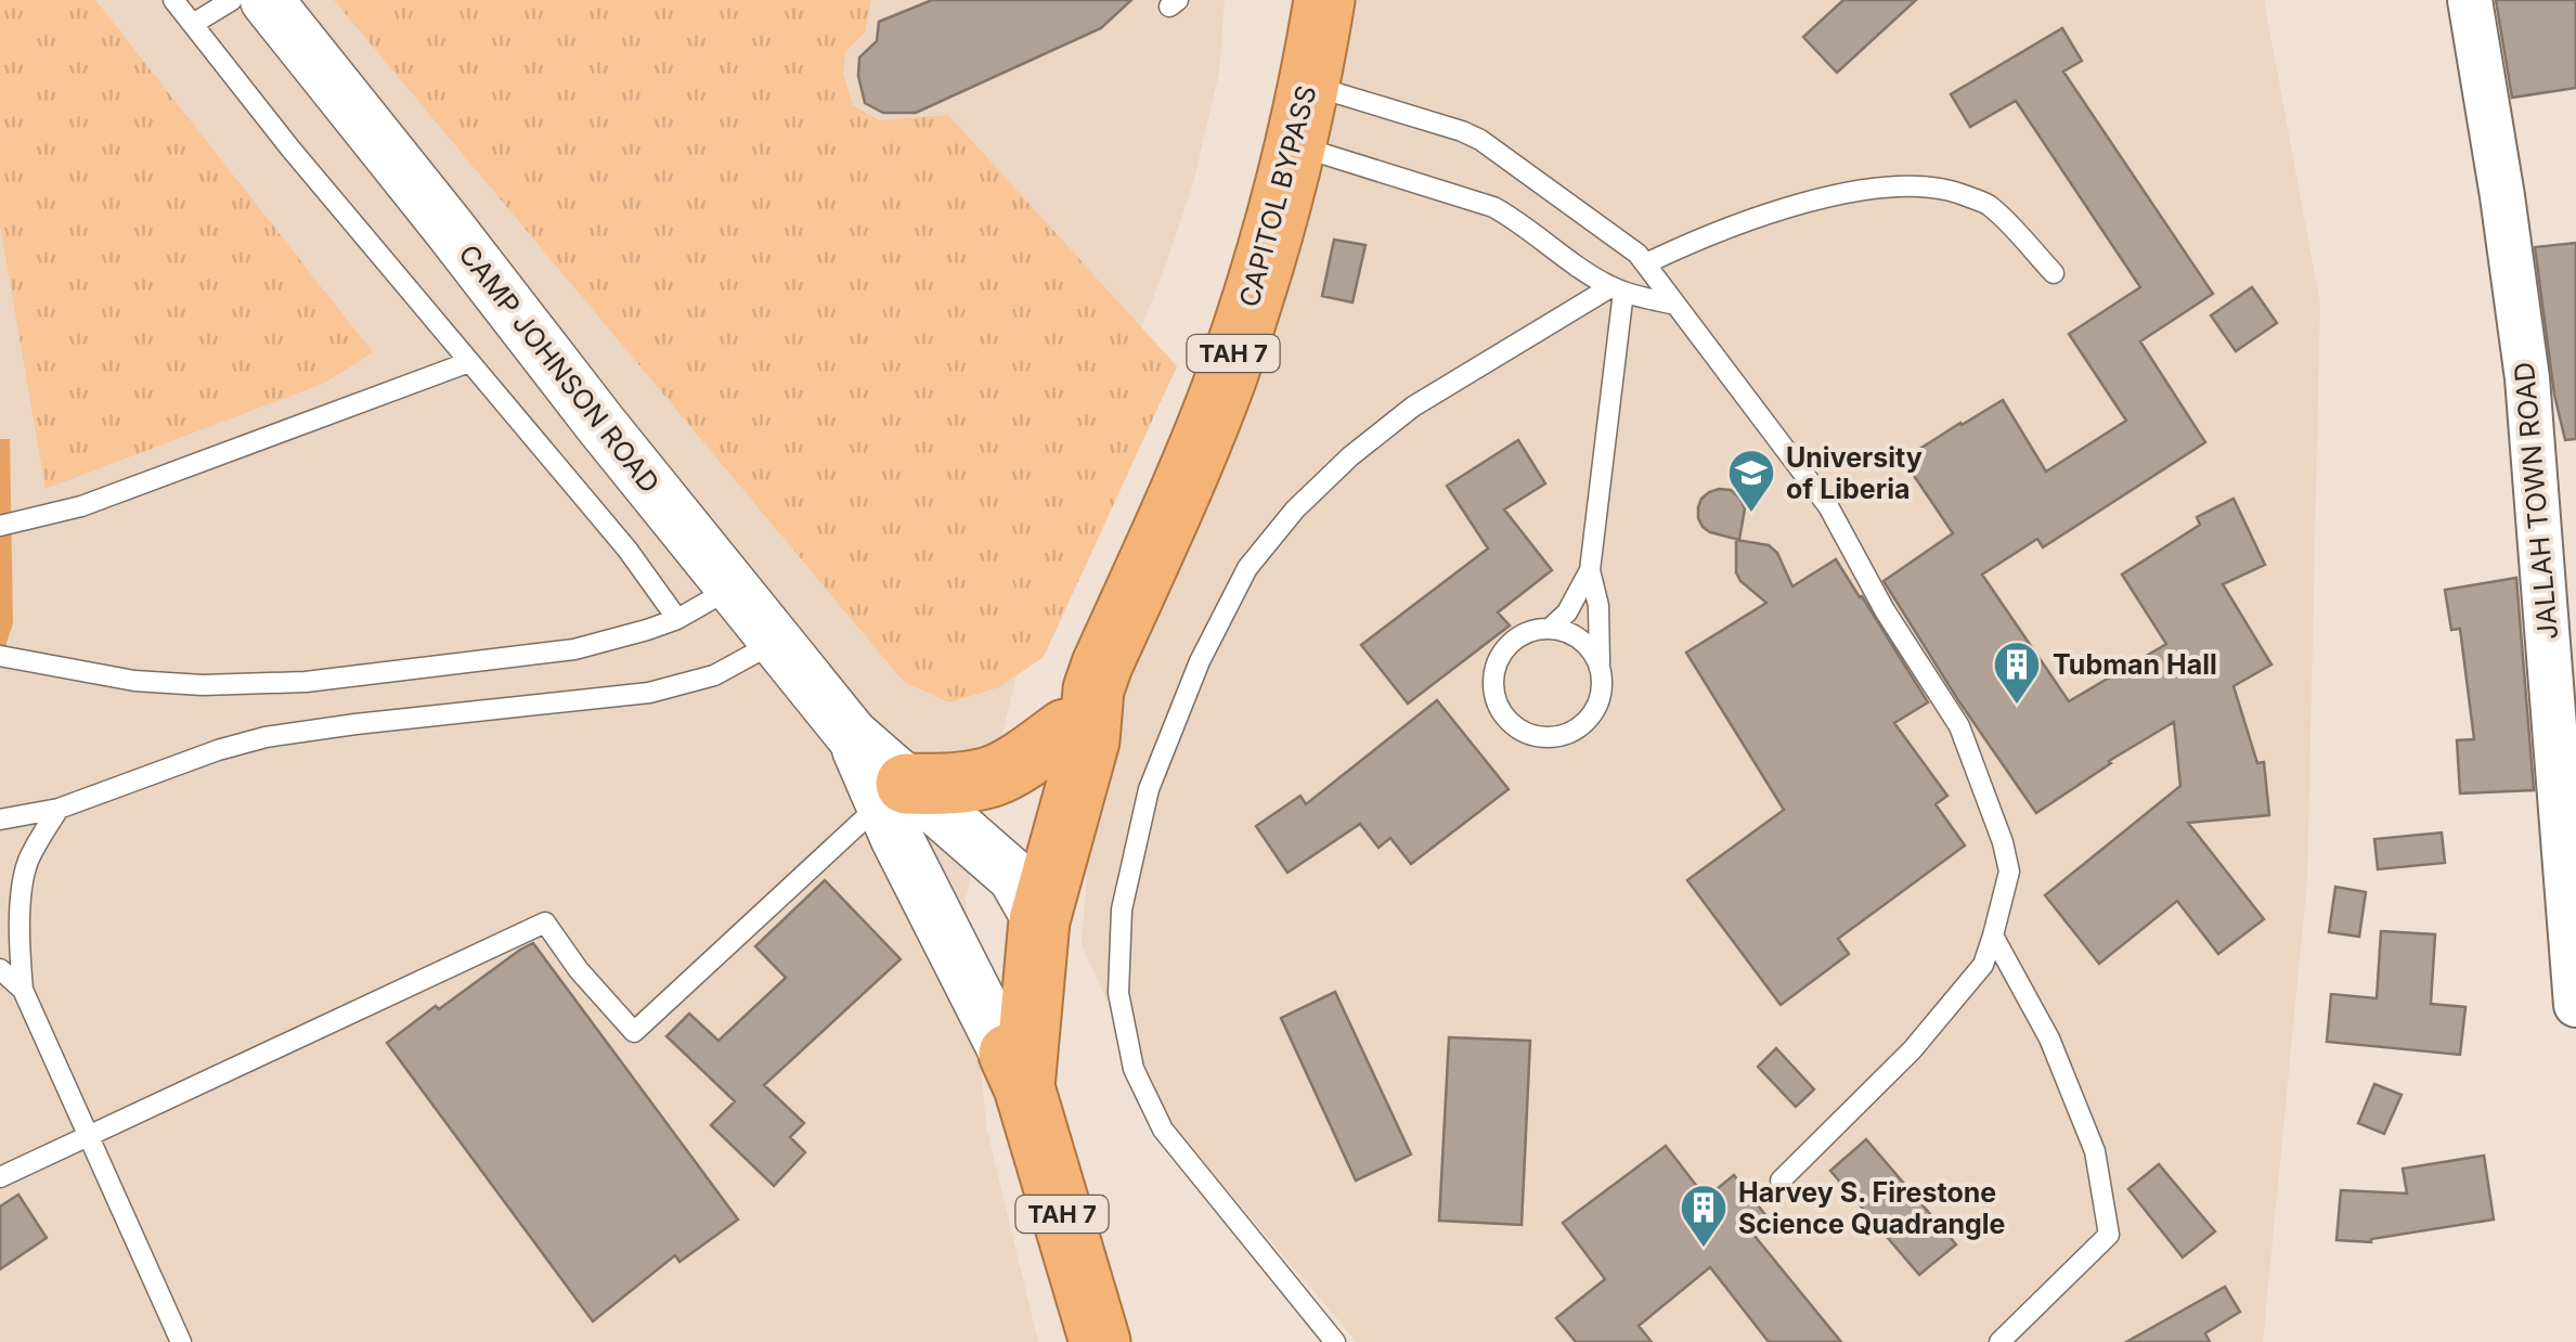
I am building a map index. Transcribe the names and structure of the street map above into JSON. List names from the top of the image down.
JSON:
{
  "streets": {
    "highway": ["CAPITOL BYPASS", "TAH 7"],
    "main road": ["CAMP JOHNSON ROAD"],
    "street": ["JALLAH TOWN ROAD"]
  },
  "crossings": [
    ["CAPITOL BYPASS", "TAH 7"],
    ["CAPITOL BYPASS", "CAMP JOHNSON ROAD"],
    ["TAH 7", "CAMP JOHNSON ROAD"]
  ],
  "places": {
    "school or university": ["University of Liberia"],
    "building": ["Tubman Hall", "Harvey S. Firestone Science Quadrangle"]
  }
}
